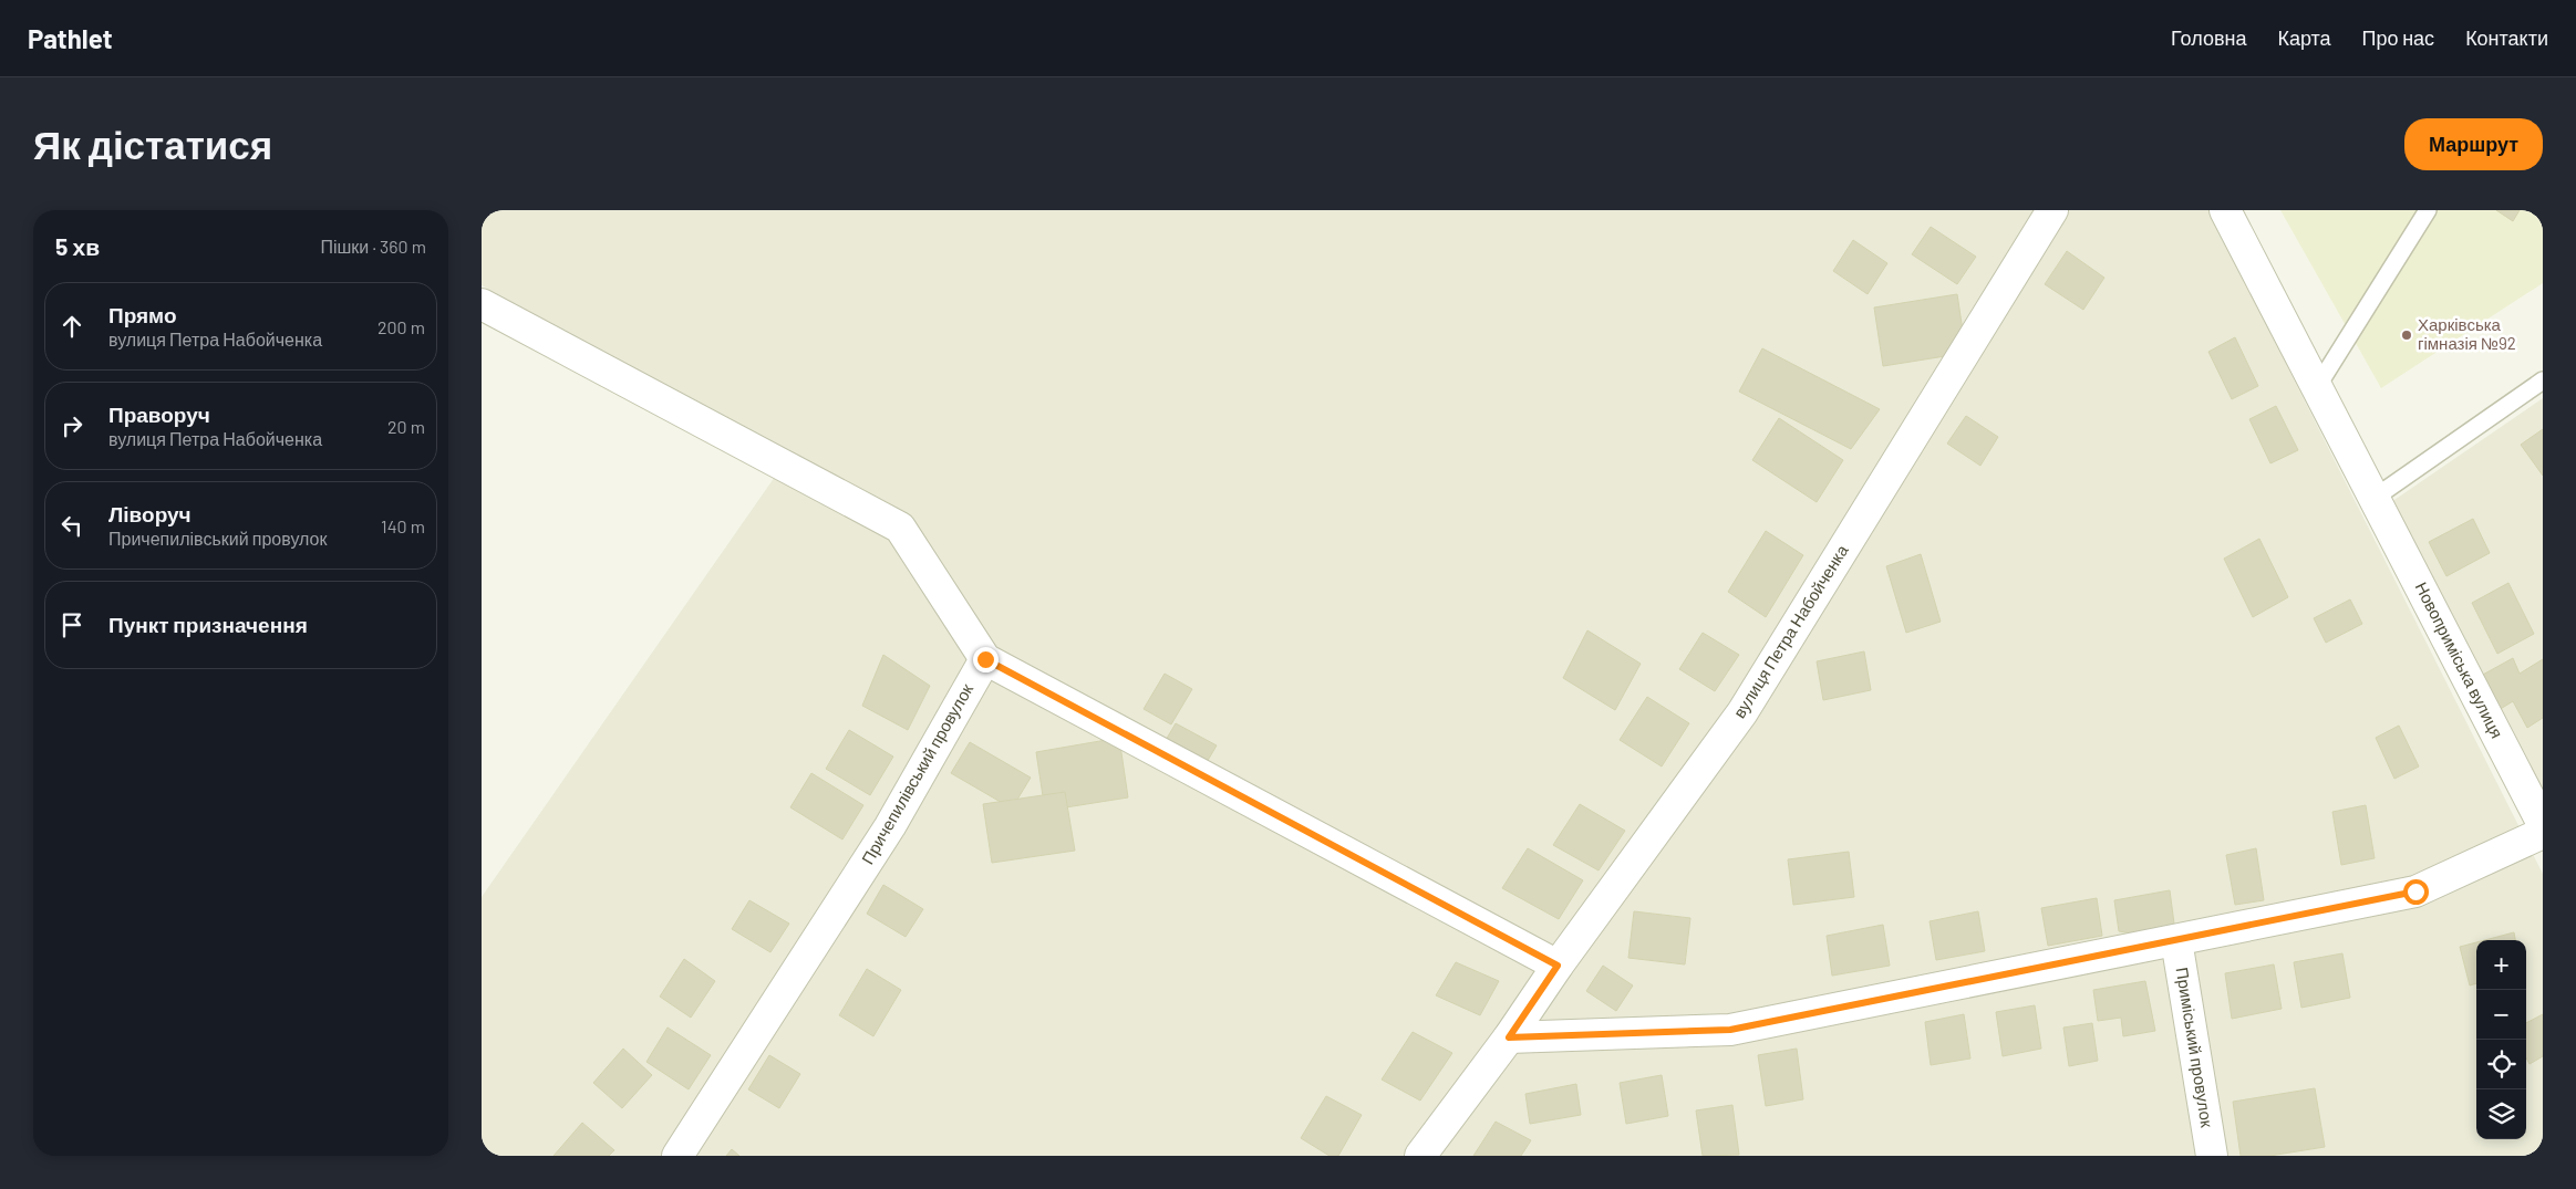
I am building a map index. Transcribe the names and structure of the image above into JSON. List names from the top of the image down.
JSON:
{
  "streets": {
    "street": [
      "вулиця Петра Набойченка",
      "Новоприміська вулиця",
      "Причепилівський провулок",
      "Приміський провулок"
    ]
  },
  "places": ["Харківська гімназія №92"],
  "page": {
    "header": "Pathlet",
    "nav": [
      "Головна",
      "Карта",
      "Про нас",
      "Контакти"
    ],
    "buttons": "Маршрут",
    "title": "Як дістатися",
    "heading": ["5 хв", "Пішки · 360 m"],
    "list": [
      ["Прямо", "вулиця Петра Набойченка", "200 m"],
      ["Праворуч", "вулиця Петра Набойченка", "20 m"],
      ["Ліворуч", "Причепилівський провулок", "140 m"],
      "Пункт призначення"
    ],
    "map_buttons": ["+", "−"]
  }
}
